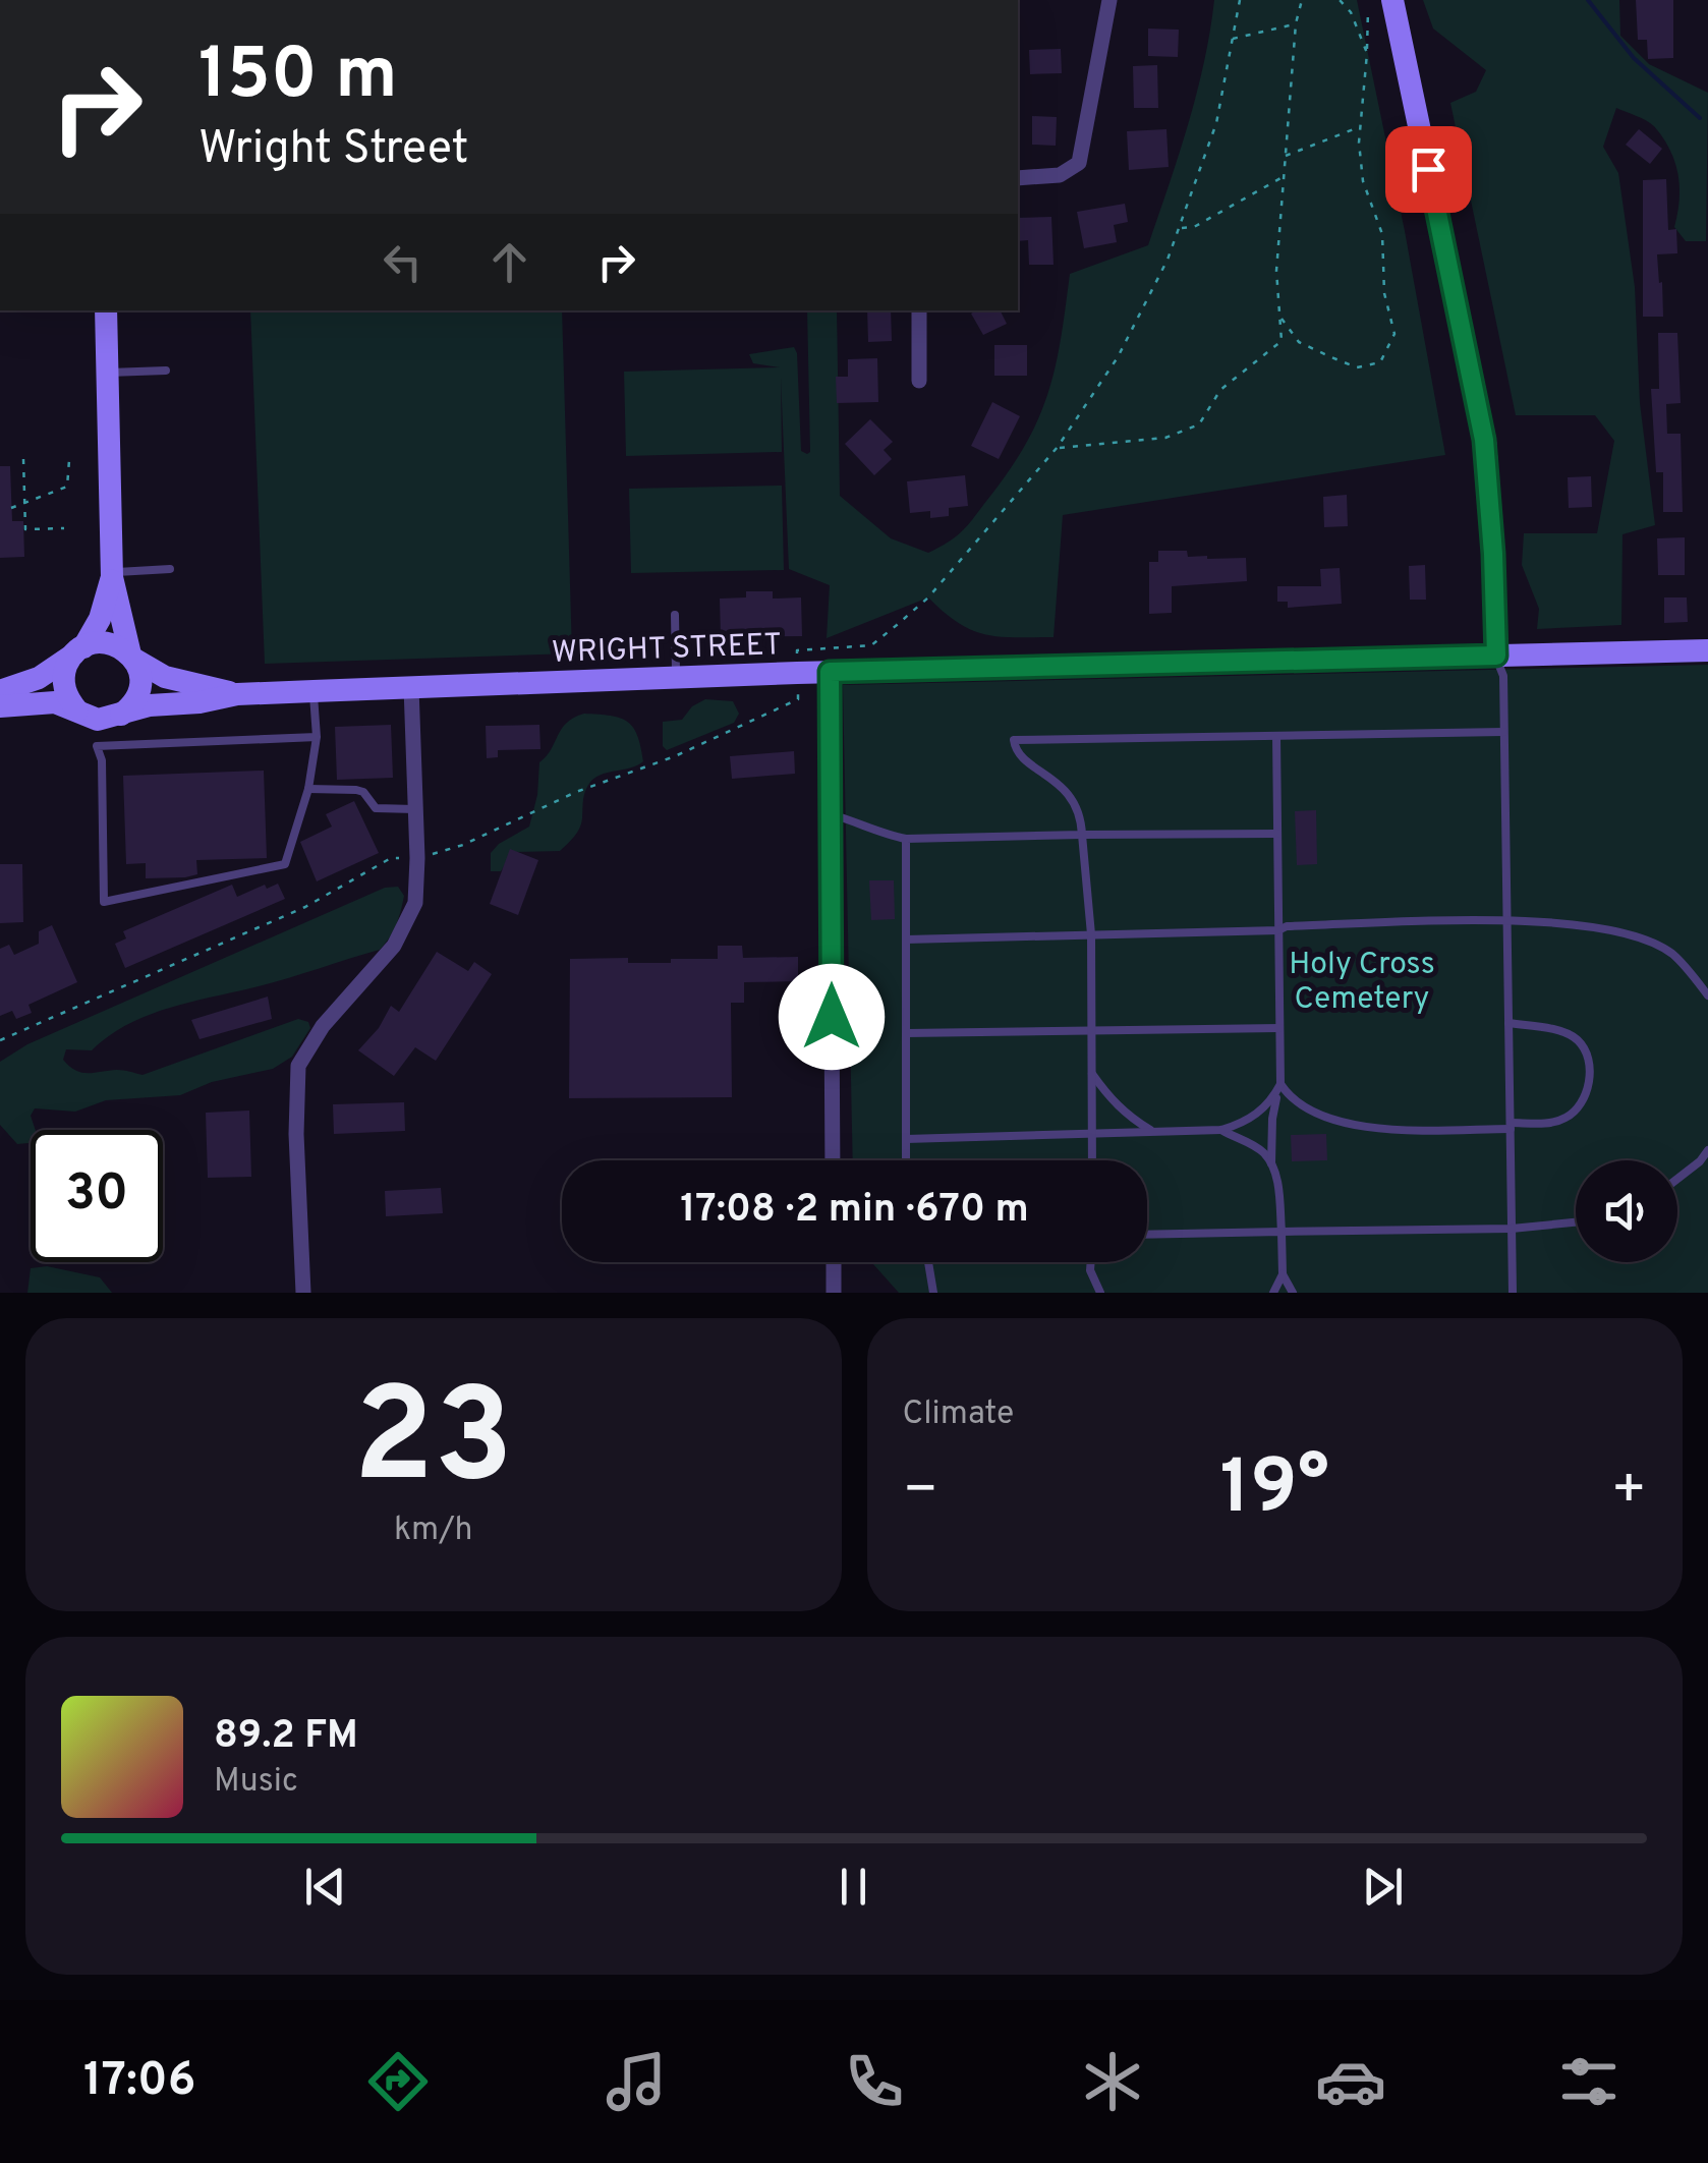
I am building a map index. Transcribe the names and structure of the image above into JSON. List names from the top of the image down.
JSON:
{
  "streets": {
    "main road": ["WRIGHT STREET"]
  },
  "parks": ["Holy Cross Cemetery"],
  "page": {
    "turn": ["150 m", "Wright Street"],
    "limit": "30",
    "trip": "17:08 · 2 min · 670 m",
    "tile": [
      ["23", "km/h"],
      "Climate"
    ],
    "heat": ["−", "19°", "+"],
    "song": ["89.2 FM", "Music"],
    "tabs": "17:06"
  }
}
